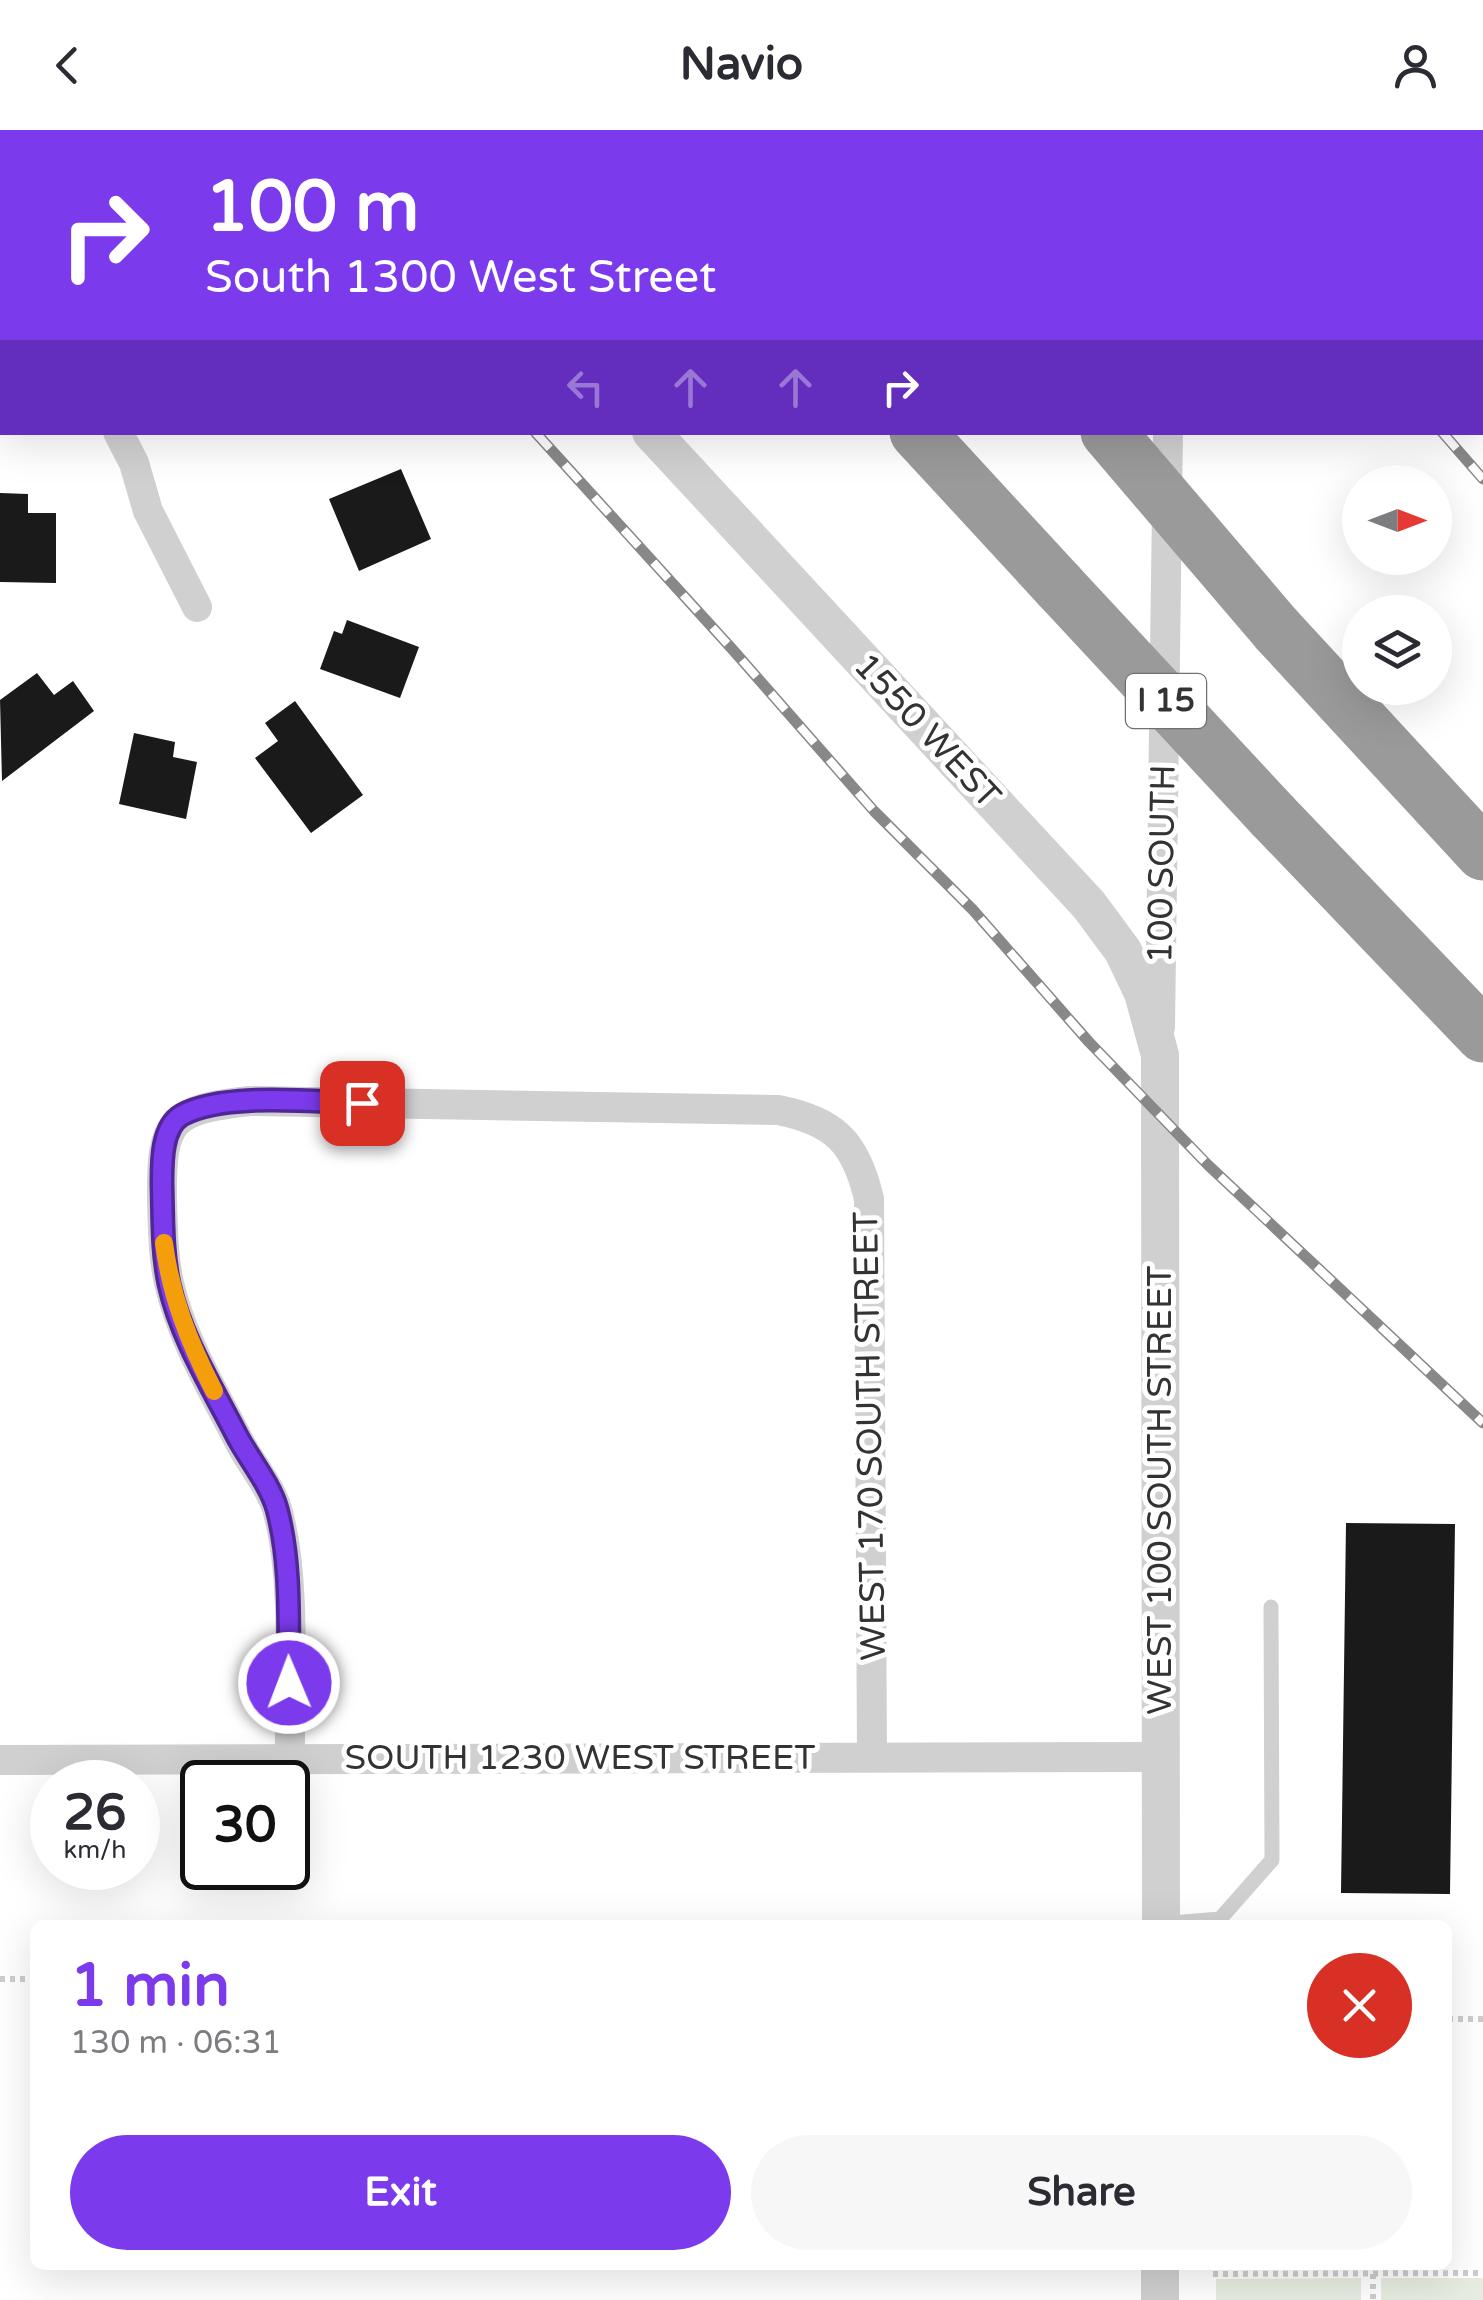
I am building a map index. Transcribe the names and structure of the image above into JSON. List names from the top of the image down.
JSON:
{
  "streets": {
    "highway": ["I 15"],
    "street": [
      "1550 WEST",
      "100 SOUTH",
      "WEST 170 SOUTH STREET",
      "WEST 100 SOUTH STREET",
      "SOUTH 1230 WEST STREET"
    ]
  },
  "crossings": [
    ["1550 WEST", "100 SOUTH"],
    ["1550 WEST", "WEST 100 SOUTH STREET"],
    ["100 SOUTH", "WEST 100 SOUTH STREET"],
    ["WEST 170 SOUTH STREET", "SOUTH 1230 WEST STREET"],
    ["WEST 100 SOUTH STREET", "SOUTH 1230 WEST STREET"]
  ],
  "north": "right",
  "page": {
    "header": "Navio",
    "turn": ["100 m", "South 1300 West Street"],
    "speed": "26 km/h",
    "limit": "30",
    "heading": ["1 min", "130 m · 06:31"],
    "buttons": ["Exit", "Share"]
  }
}
